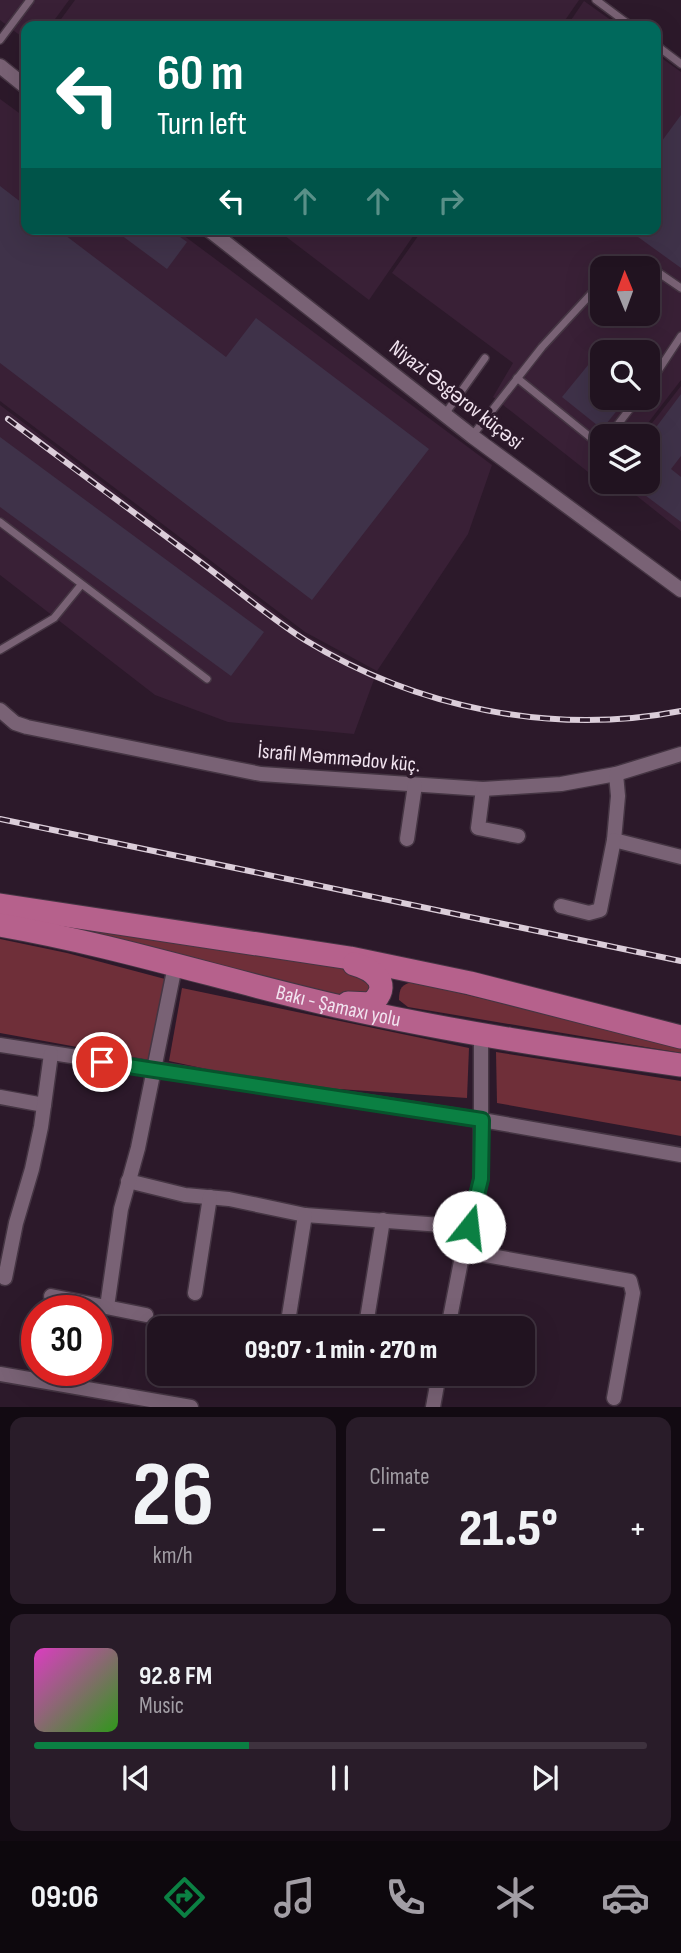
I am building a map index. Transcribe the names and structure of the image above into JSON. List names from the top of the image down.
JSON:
{
  "streets": {
    "highway": ["Bakı - Şamaxı yolu"],
    "street": ["Niyazi Əsgərov küçəsi", "İsrafil Məmmədov küç."]
  },
  "north": "top",
  "page": {
    "turn": ["60 m", "Turn left"],
    "limit": "30",
    "trip": "09:07 · 1 min · 270 m",
    "tile": [
      ["26", "km/h"],
      "Climate"
    ],
    "heat": ["−", "21.5°", "+"],
    "song": ["92.8 FM", "Music"],
    "tabs": "09:06"
  }
}
